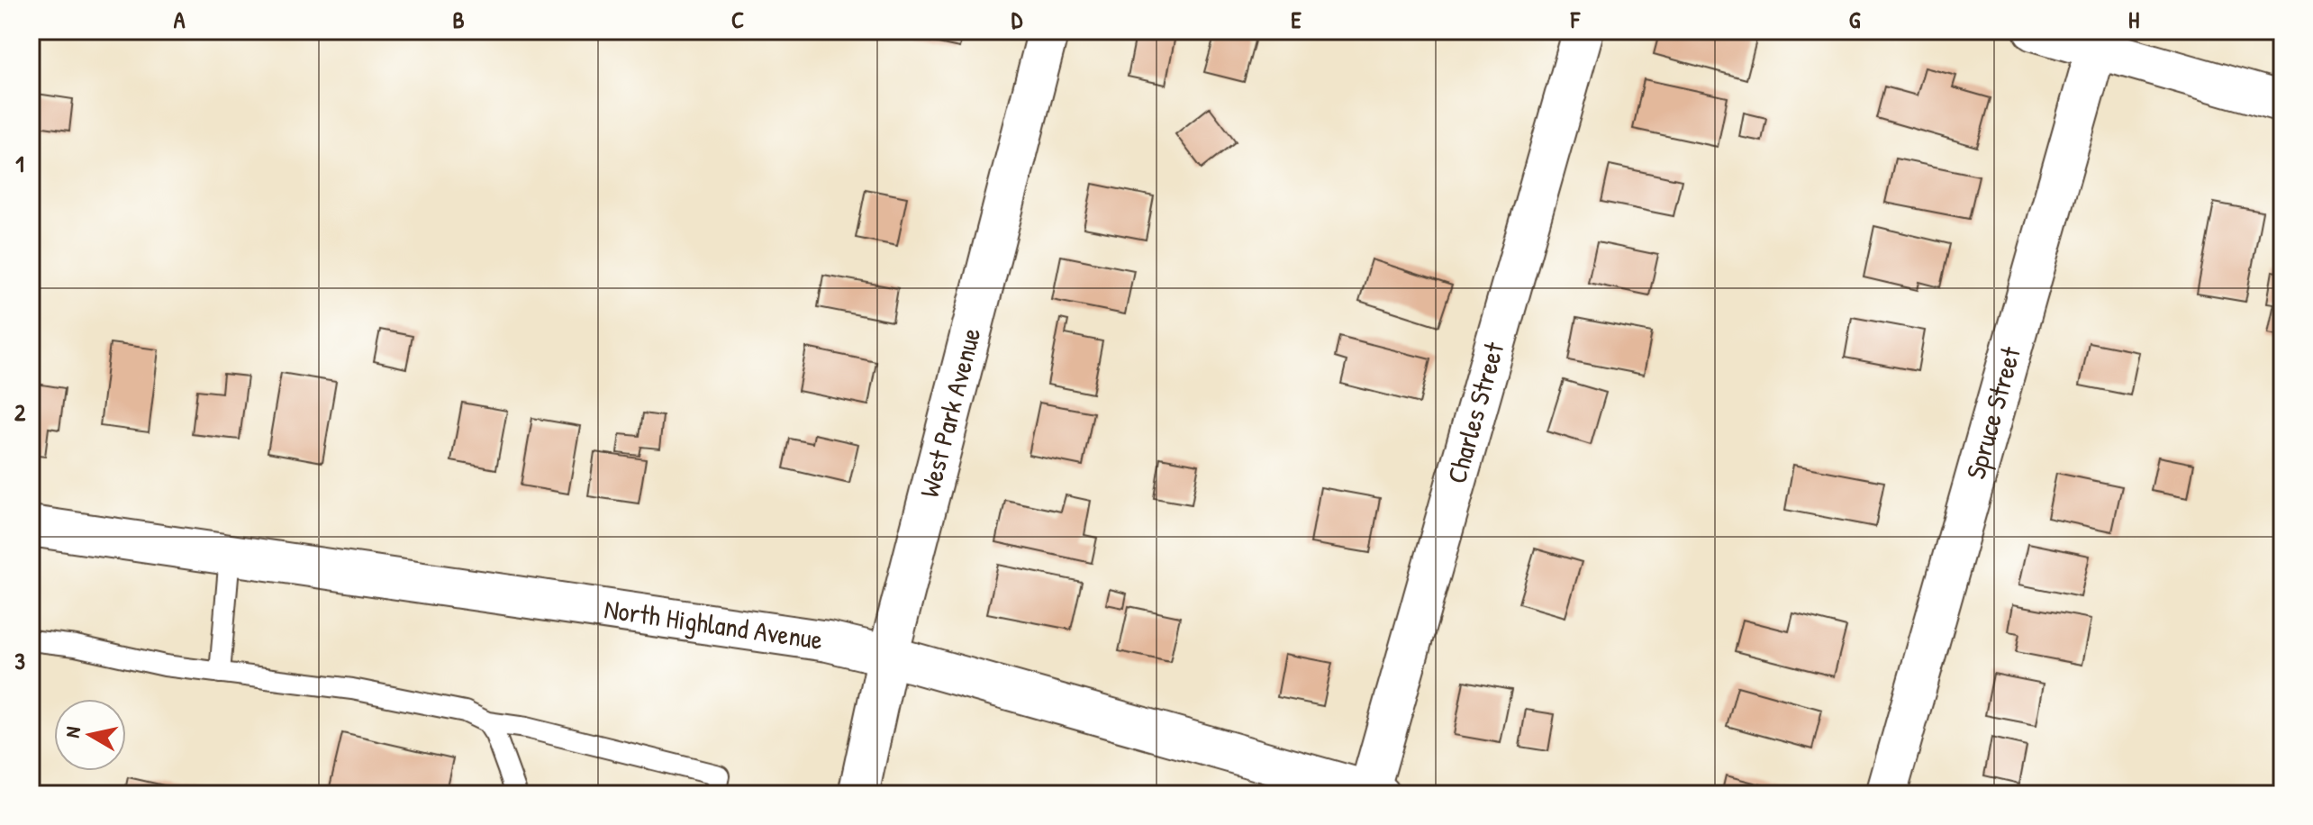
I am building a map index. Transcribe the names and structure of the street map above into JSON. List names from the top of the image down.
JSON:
{
  "streets": {
    "street": [
      "West Park Avenue",
      "Charles Street",
      "Spruce Street",
      "North Highland Avenue"
    ]
  },
  "crossings": [
    ["West Park Avenue", "North Highland Avenue"],
    ["Charles Street", "North Highland Avenue"]
  ],
  "north": "left",
  "grid": {
    "columns": [
      "A",
      "B",
      "C",
      "D",
      "E",
      "F",
      "G",
      "H"
    ],
    "rows": ["1", "2", "3"]
  }
}
